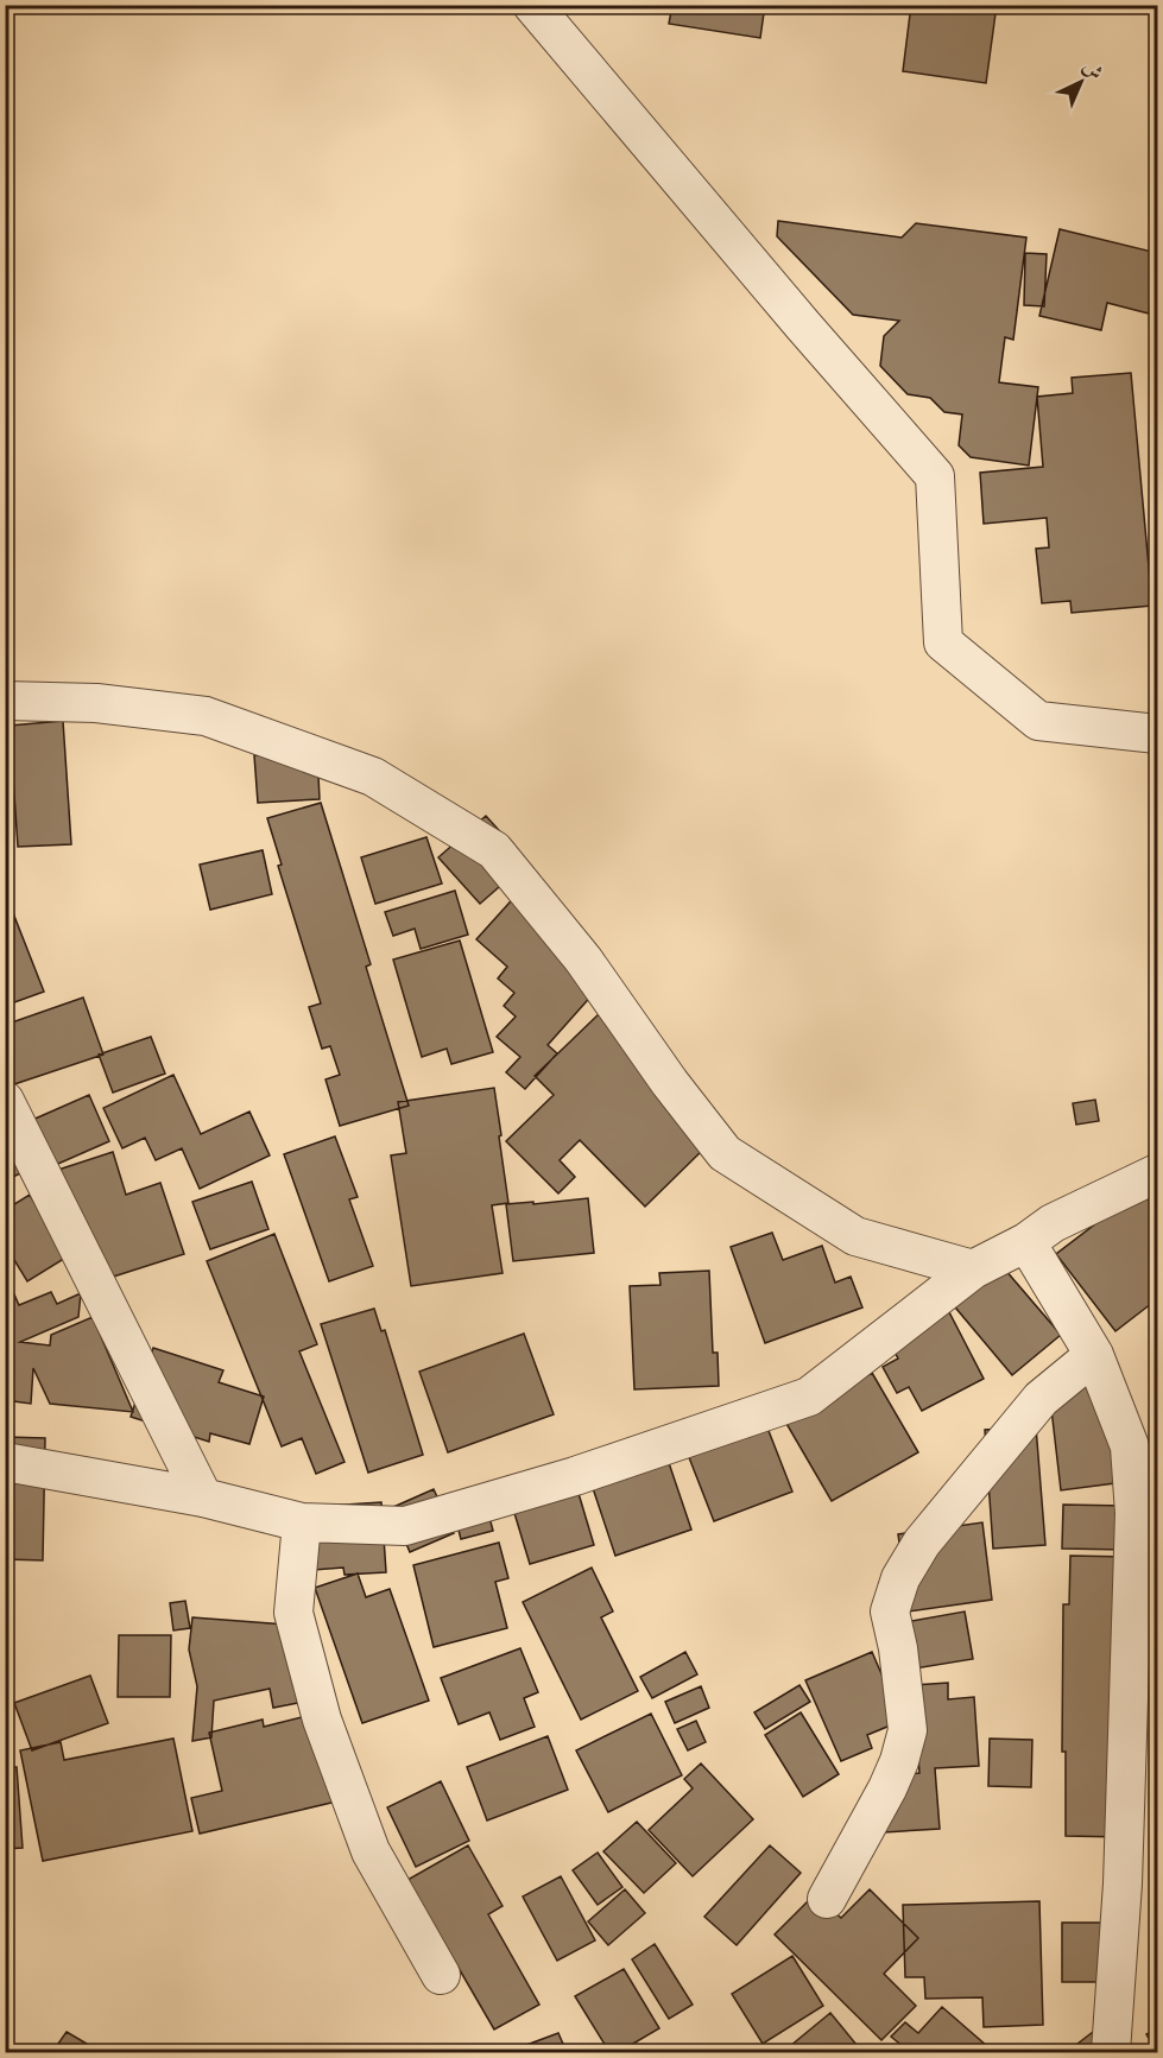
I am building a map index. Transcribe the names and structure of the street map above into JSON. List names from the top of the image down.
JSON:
{
  "north": "top right"
}
